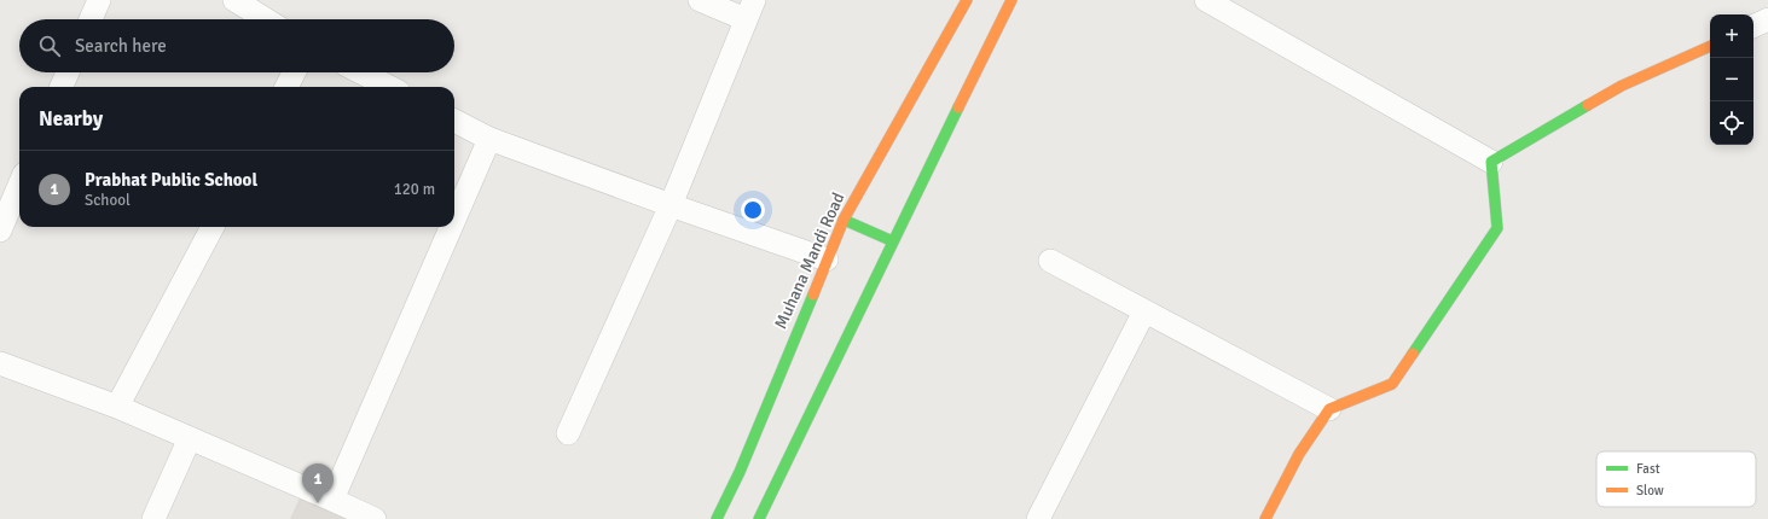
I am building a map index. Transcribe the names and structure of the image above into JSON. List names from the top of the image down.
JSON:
{
  "streets": {
    "main road": ["Muhana Mandi Road"]
  },
  "legend": ["Fast", "Slow"],
  "page": {
    "map_buttons": ["+", "−"],
    "search": "Search here",
    "heading": "Nearby",
    "list": [
      {
        "mark": "1",
        "name": "Prabhat Public School",
        "note": "School",
        "value": "120 m"
      }
    ],
    "pins": "1"
  }
}
